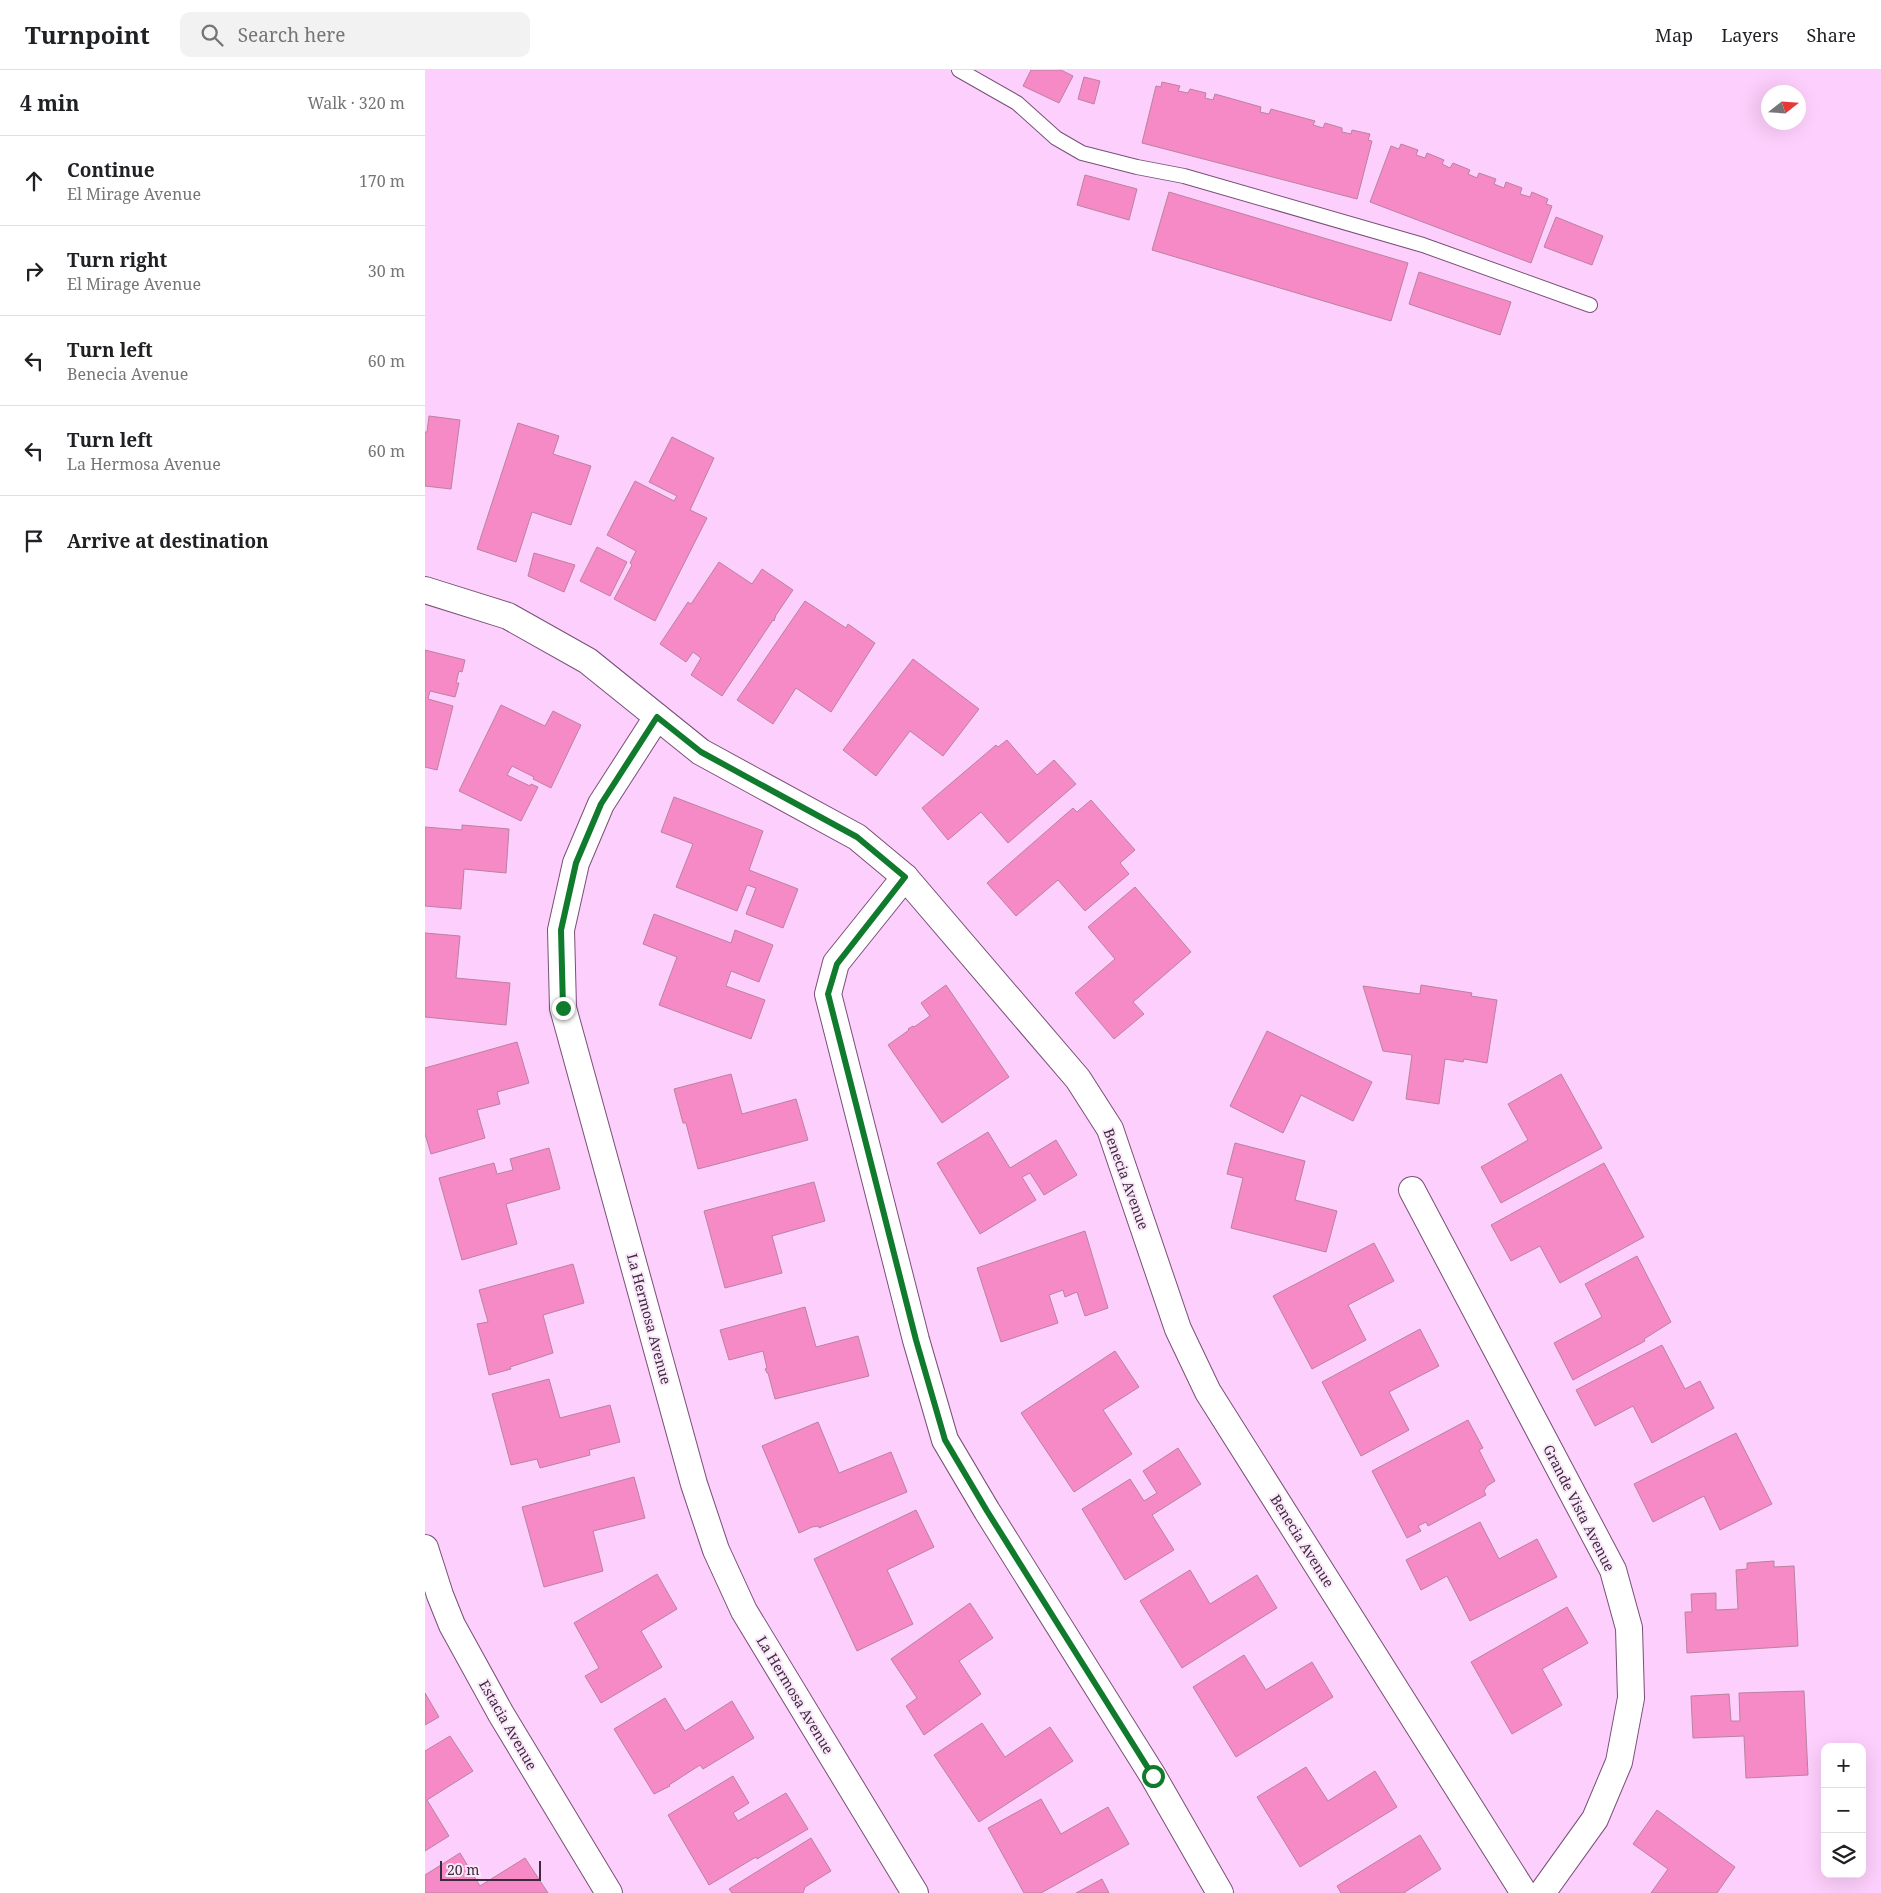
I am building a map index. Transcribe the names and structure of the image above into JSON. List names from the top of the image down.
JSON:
{
  "streets": {
    "street": [
      "Benecia Avenue",
      "La Hermosa Avenue",
      "Grande Vista Avenue",
      "Estacia Avenue"
    ]
  },
  "crossings": [
    ["Benecia Avenue", "La Hermosa Avenue"]
  ],
  "scale_bar": "20 m",
  "north": "right",
  "page": {
    "header": "Turnpoint",
    "search": "Search here",
    "nav": ["Map", "Layers", "Share"],
    "heading": ["4 min", "Walk · 320 m"],
    "list": [
      ["Continue", "El Mirage Avenue", "170 m"],
      ["Turn right", "El Mirage Avenue", "30 m"],
      ["Turn left", "Benecia Avenue", "60 m"],
      ["Turn left", "La Hermosa Avenue", "60 m"],
      "Arrive at destination"
    ],
    "map_buttons": ["+", "−"],
    "scale": "20 m"
  }
}
